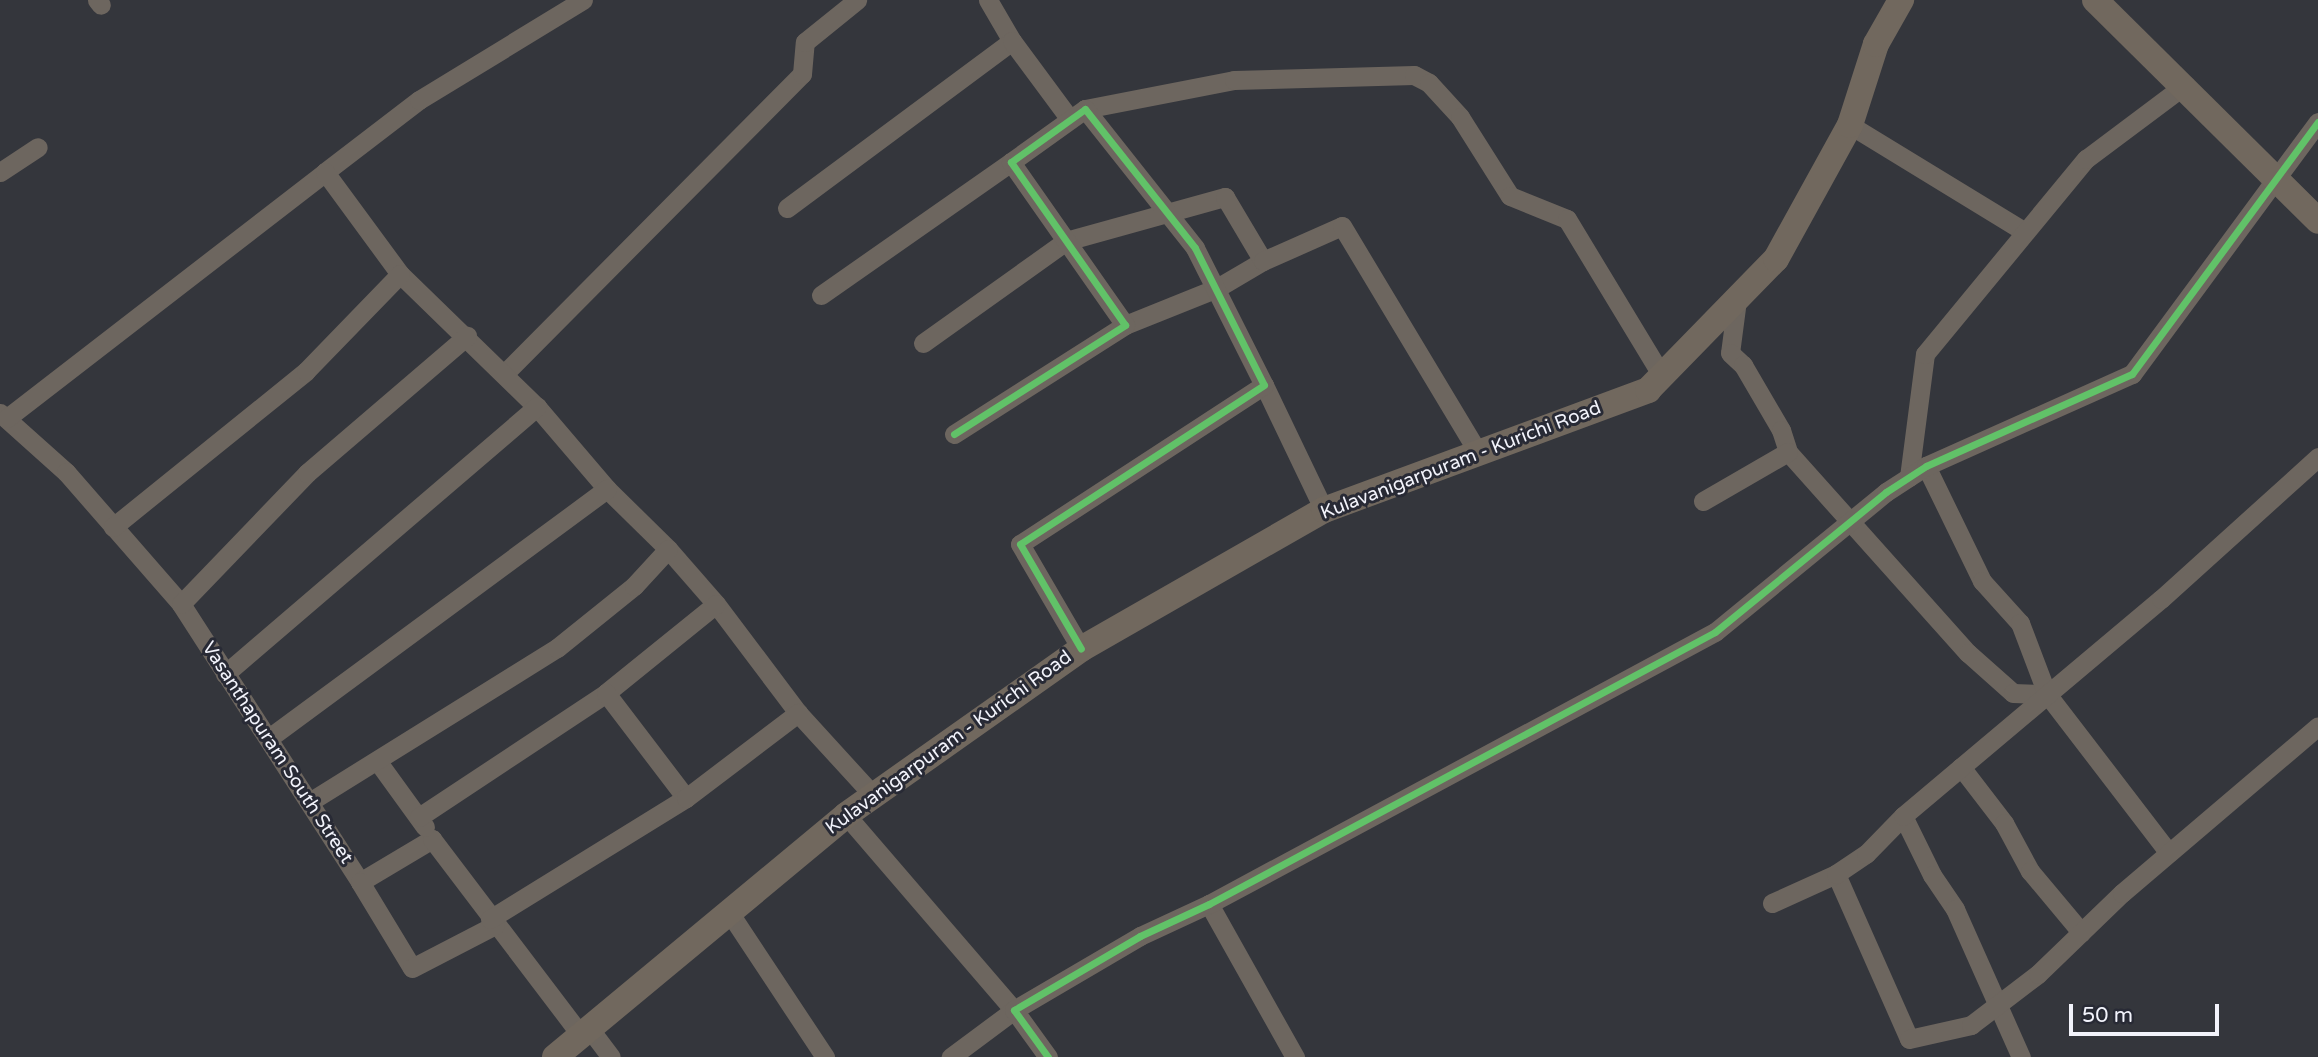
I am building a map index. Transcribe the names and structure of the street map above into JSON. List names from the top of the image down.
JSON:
{
  "streets": {
    "main road": ["Kulavanigarpuram - Kurichi Road"],
    "street": ["Vasanthapuram South Street"]
  },
  "scale_bar": "50 m"
}
